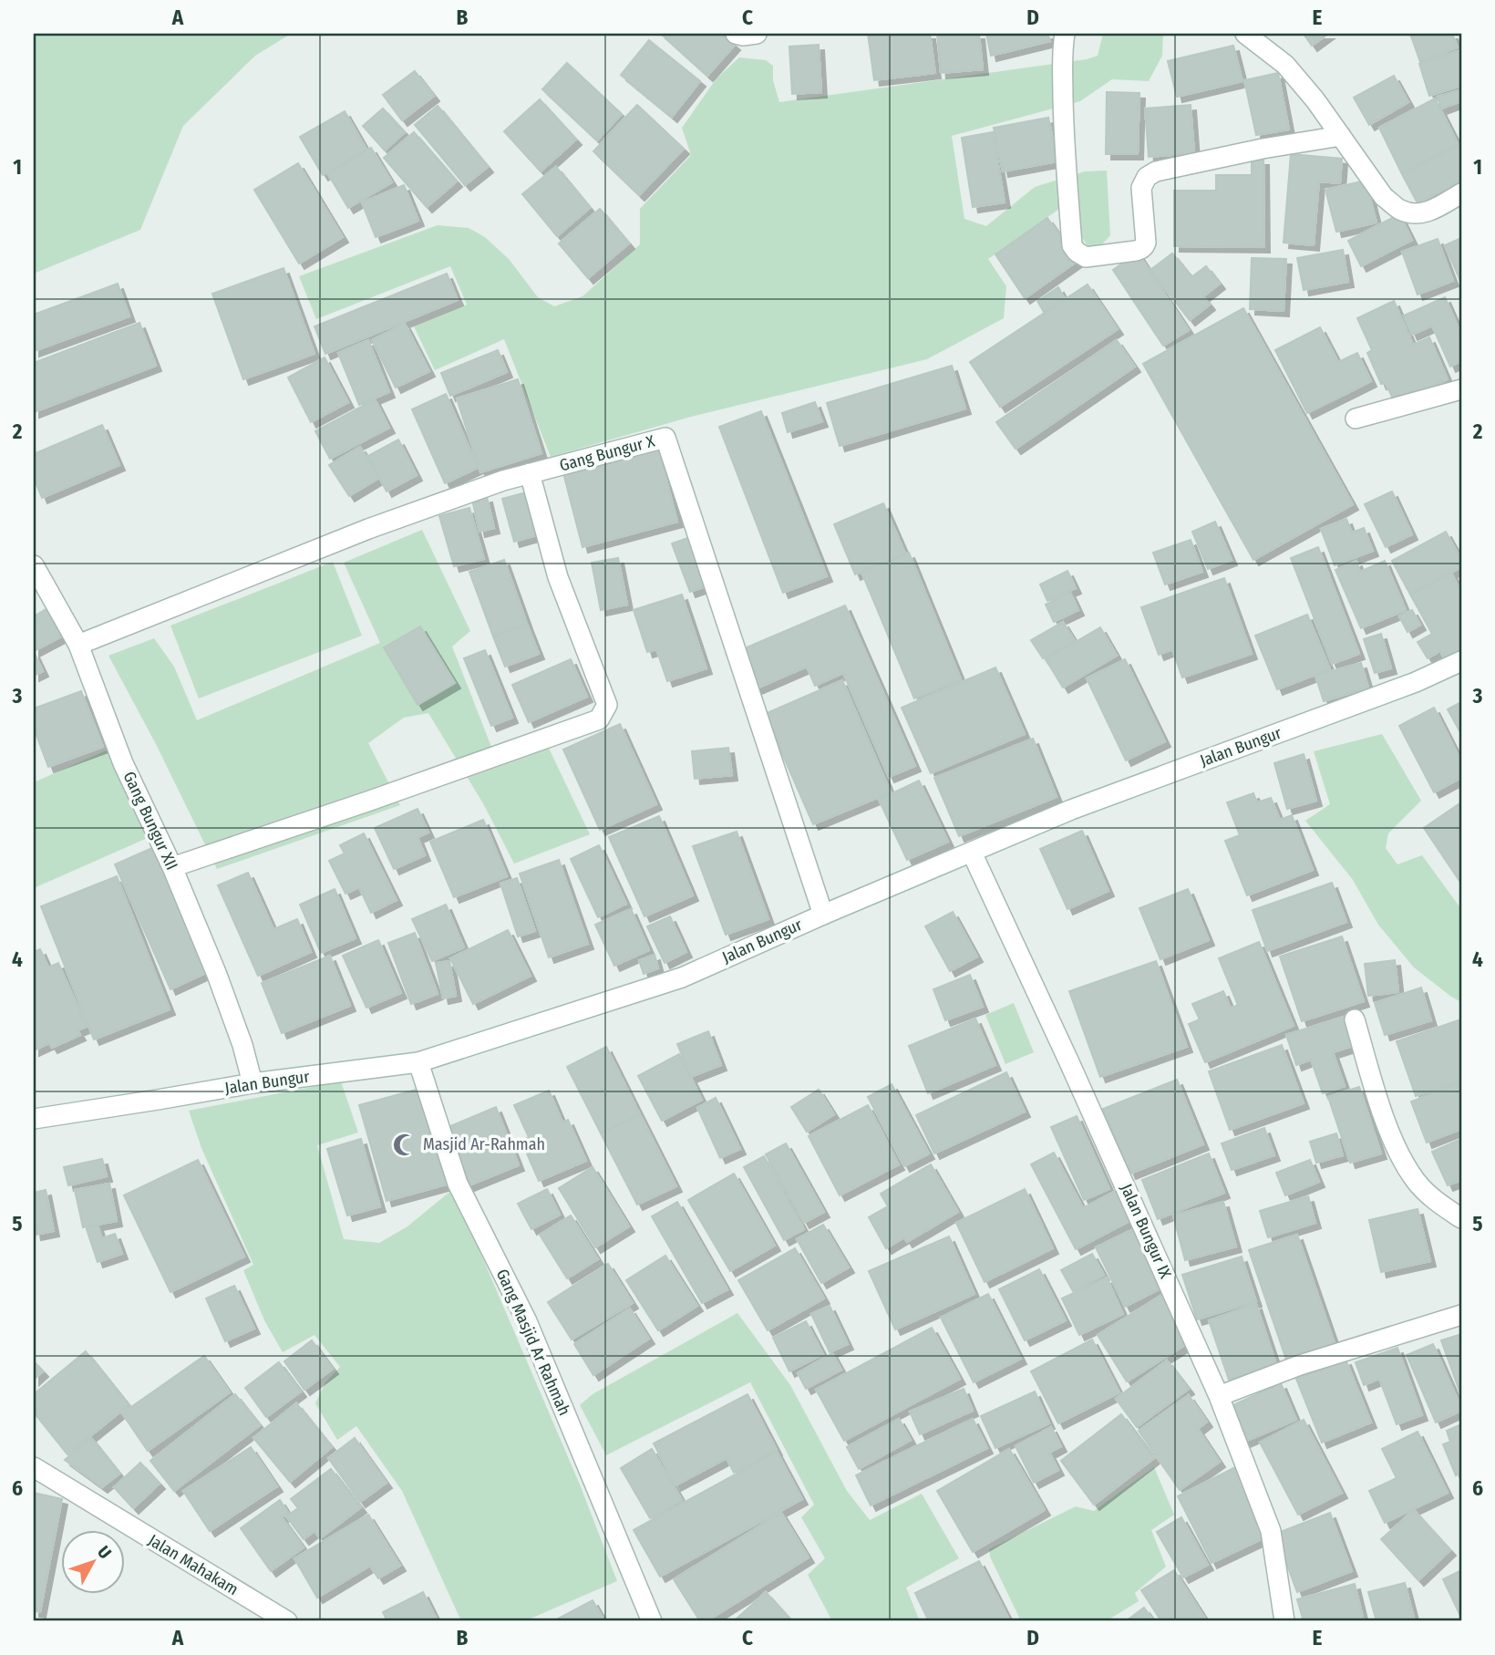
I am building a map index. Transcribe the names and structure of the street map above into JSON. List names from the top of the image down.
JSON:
{
  "streets": {
    "street": [
      "Gang Bungur X",
      "Jalan Bungur",
      "Gang Bungur XII",
      "Jalan Bungur IX",
      "Gang Masjid Ar Rahmah",
      "Jalan Mahakam"
    ]
  },
  "crossings": [
    ["Gang Bungur X", "Jalan Bungur"],
    ["Gang Bungur X", "Gang Bungur XII"],
    ["Jalan Bungur", "Gang Bungur XII"],
    ["Jalan Bungur", "Jalan Bungur IX"],
    ["Jalan Bungur", "Gang Masjid Ar Rahmah"]
  ],
  "places": {
    "mosque": ["Masjid Ar-Rahmah"]
  },
  "north": "top right",
  "grid": {
    "columns": [
      "A",
      "B",
      "C",
      "D",
      "E"
    ],
    "rows": [
      "1",
      "2",
      "3",
      "4",
      "5",
      "6"
    ]
  }
}
